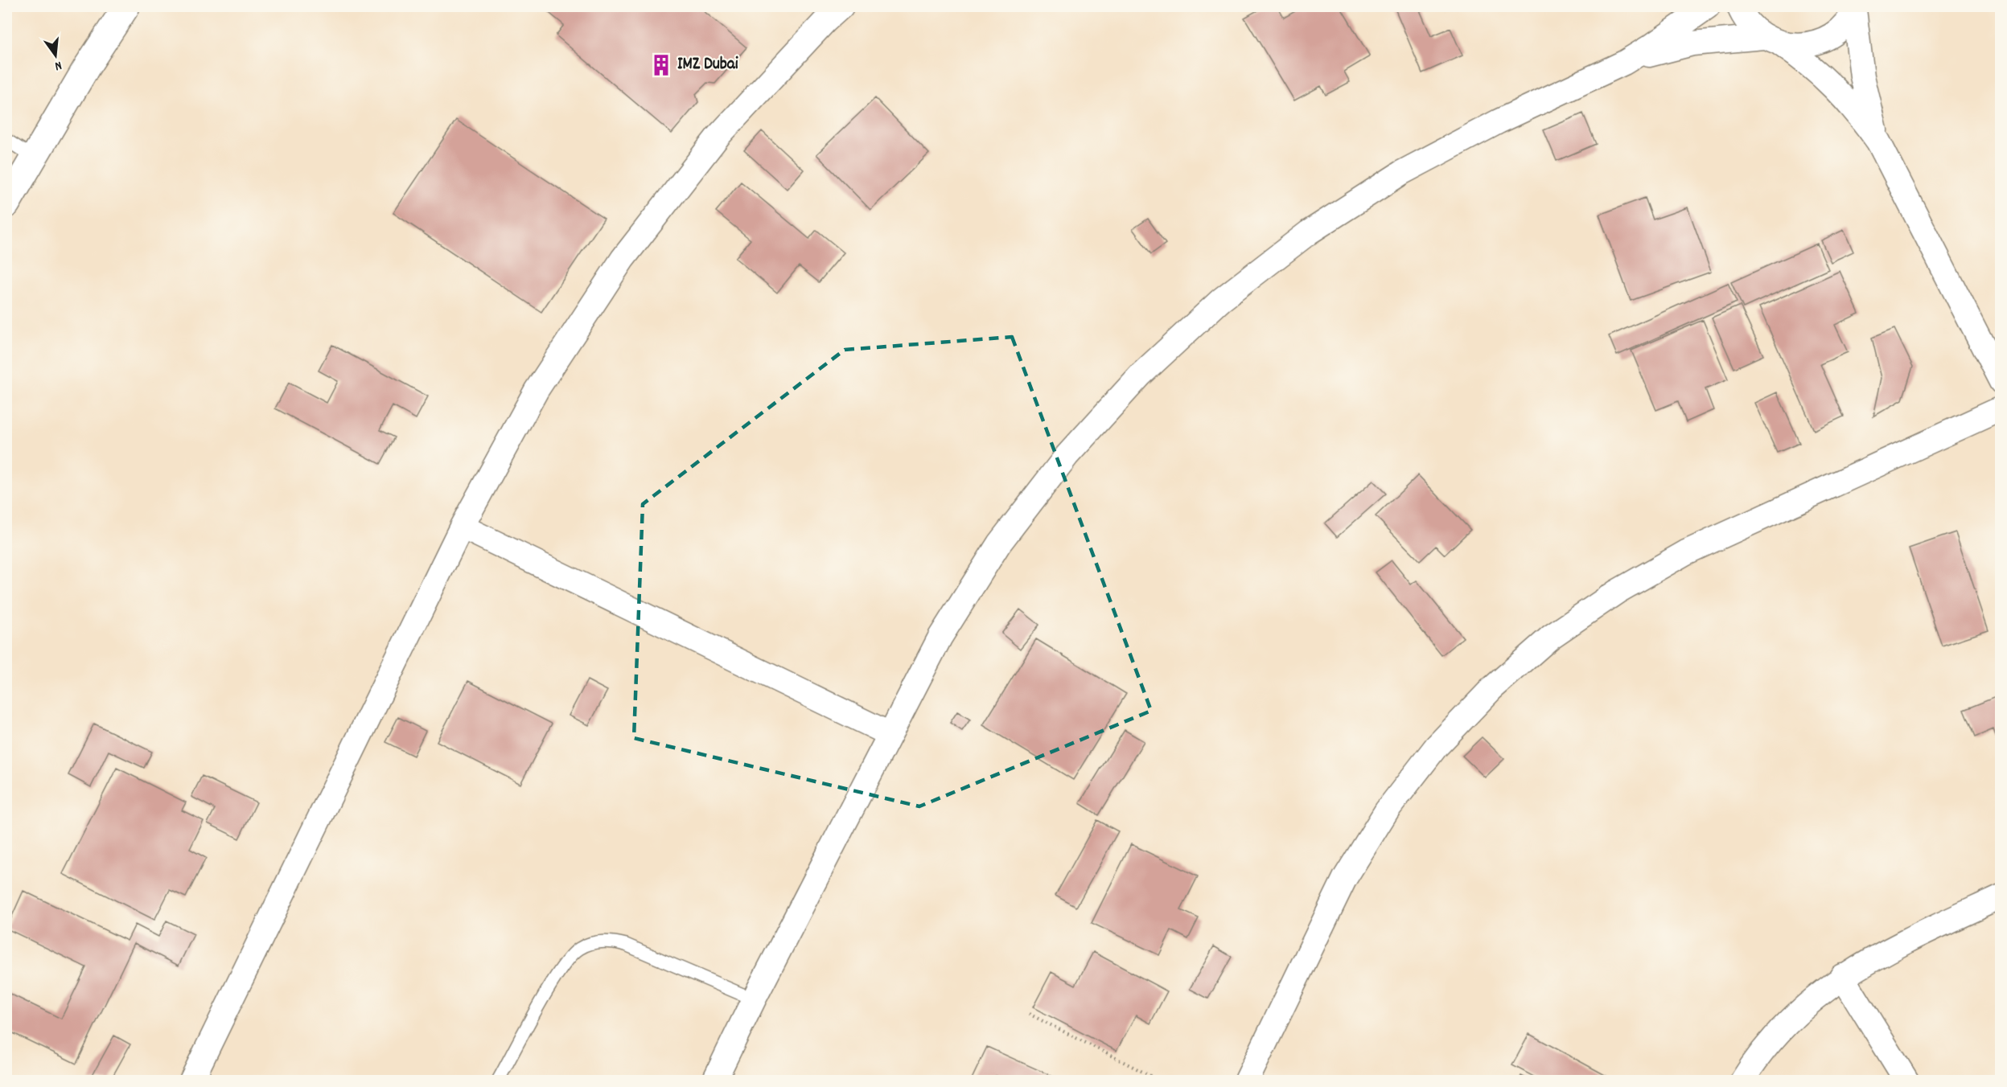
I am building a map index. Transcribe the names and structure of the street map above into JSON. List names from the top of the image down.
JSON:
{
  "places": {
    "building": ["IMZ Dubai"]
  },
  "north": "bottom"
}
